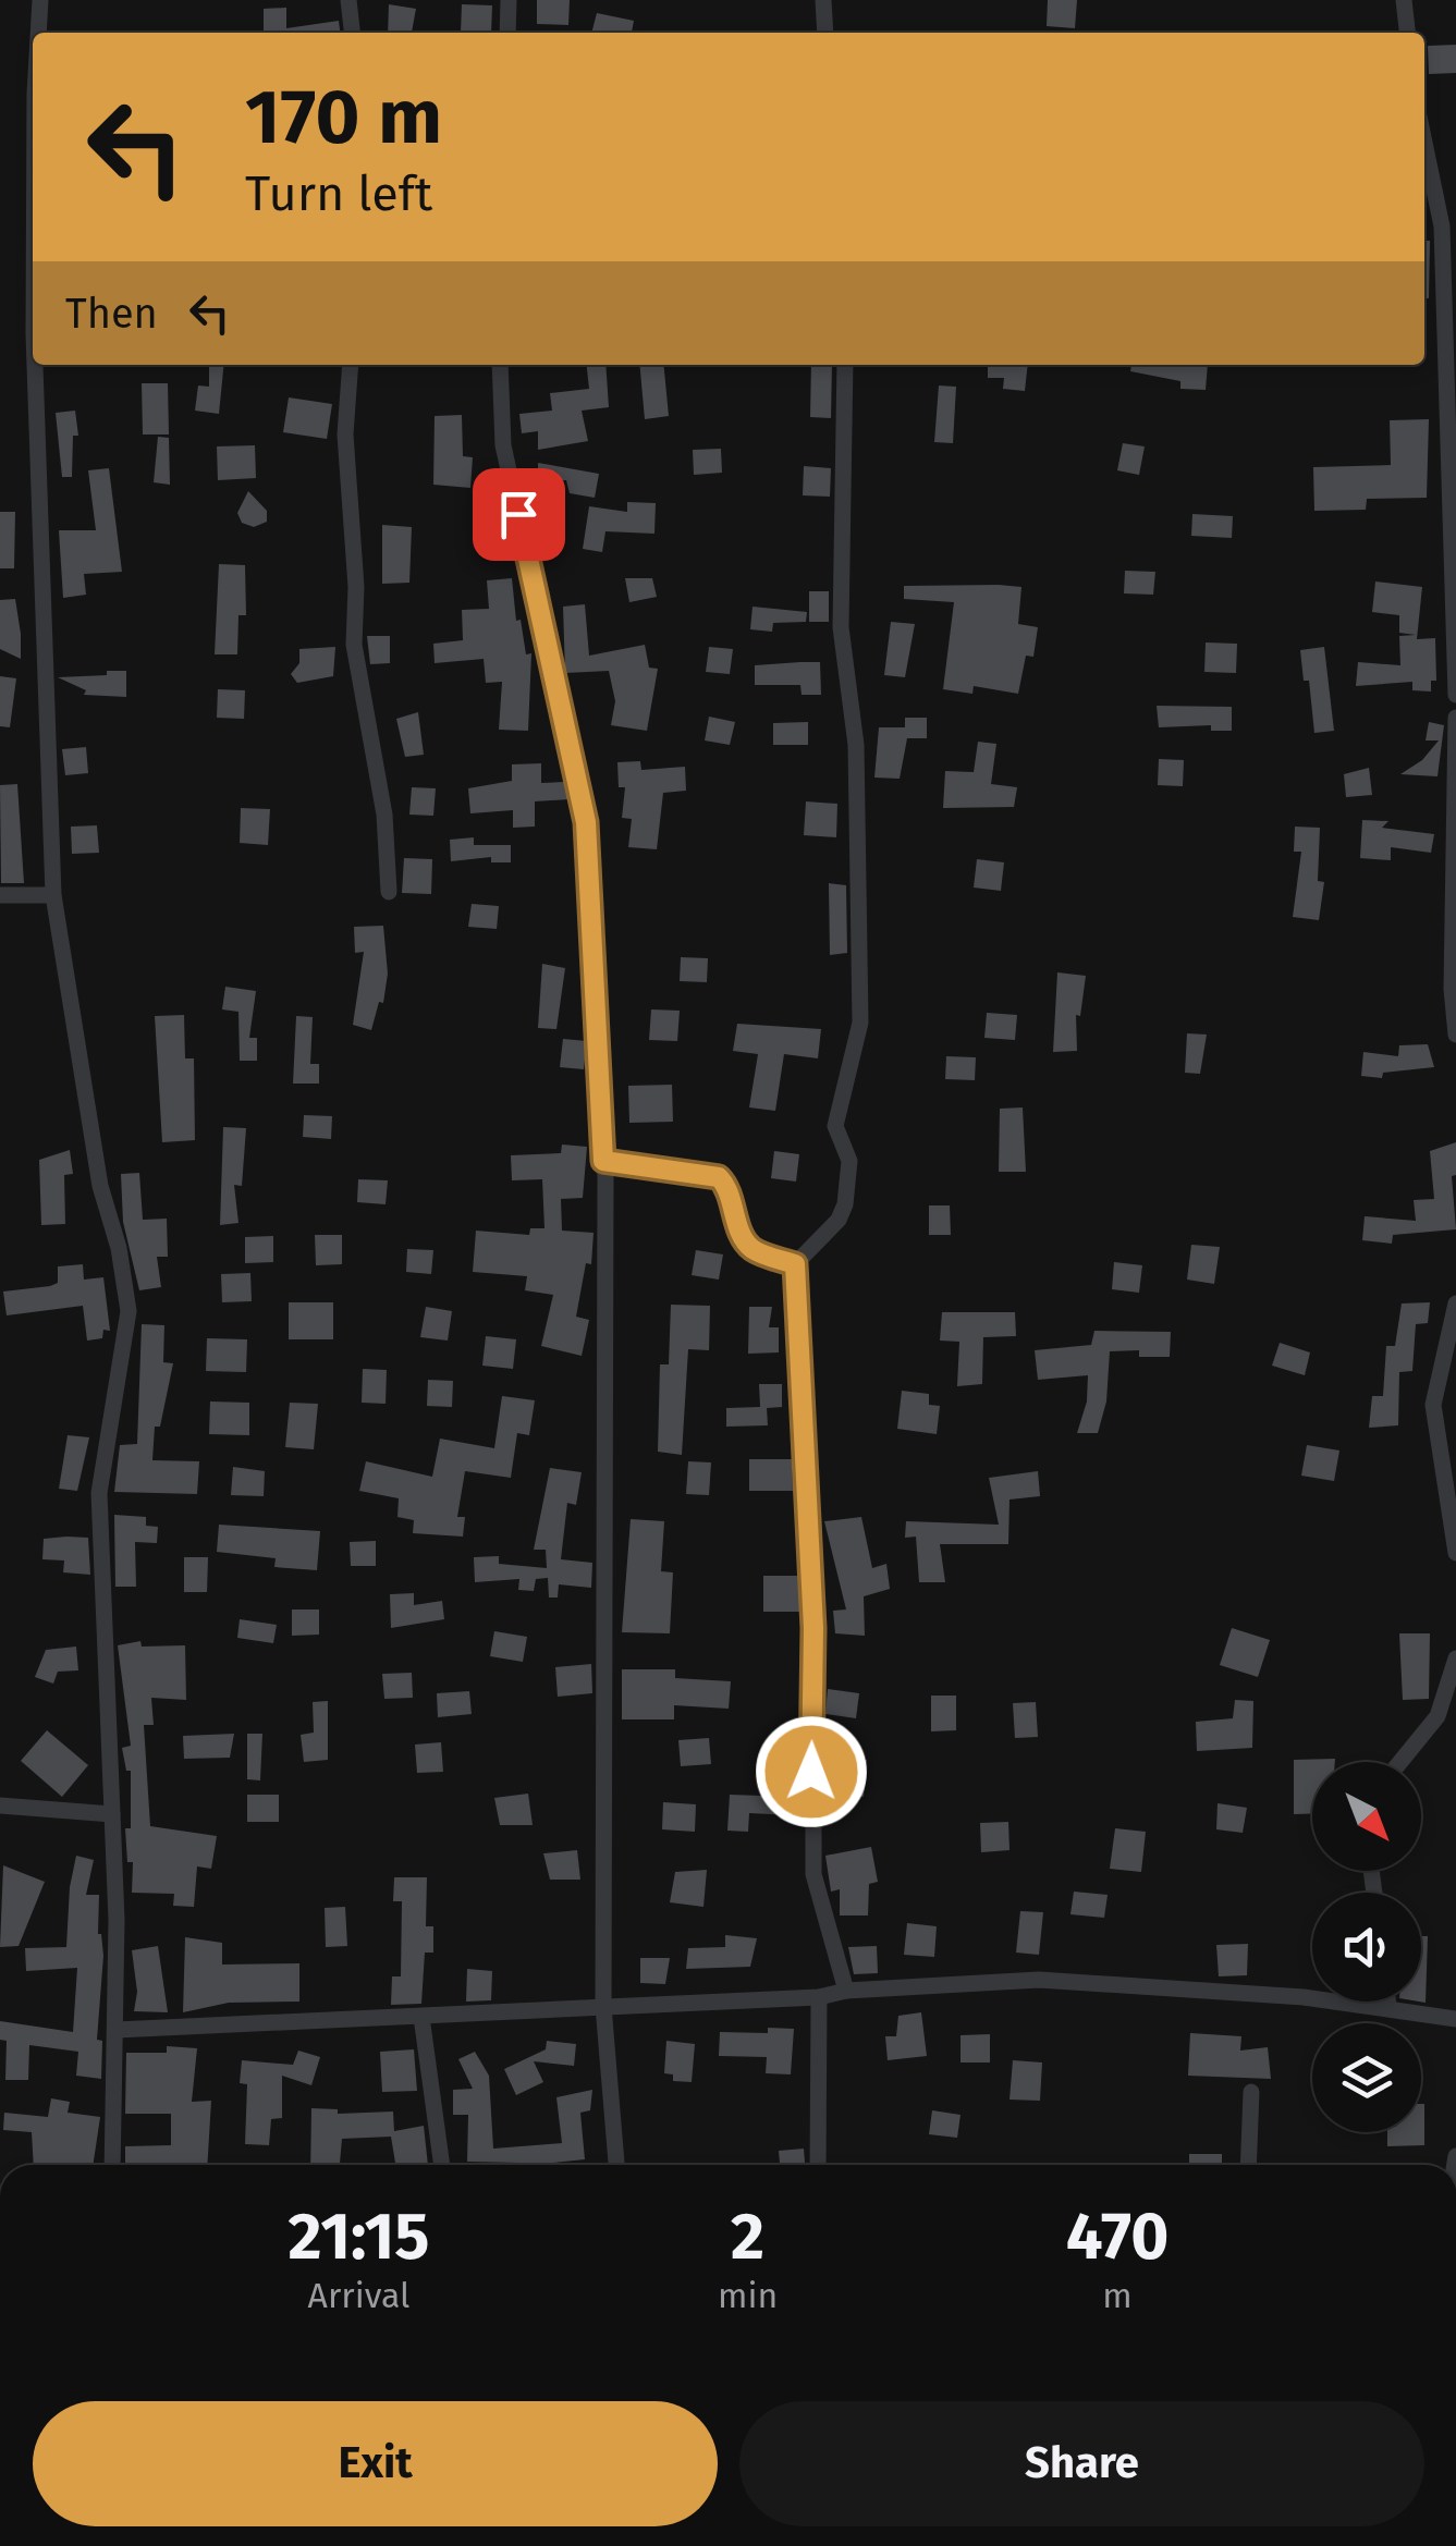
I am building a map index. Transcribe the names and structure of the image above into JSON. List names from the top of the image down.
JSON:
{
  "north": "bottom right",
  "page": {
    "turn": ["170 m", "Turn left"],
    "then": "Then",
    "eta": [
      "21:15",
      "Arrival",
      "2",
      "min",
      "470",
      "m"
    ],
    "buttons": ["Exit", "Share"]
  }
}
